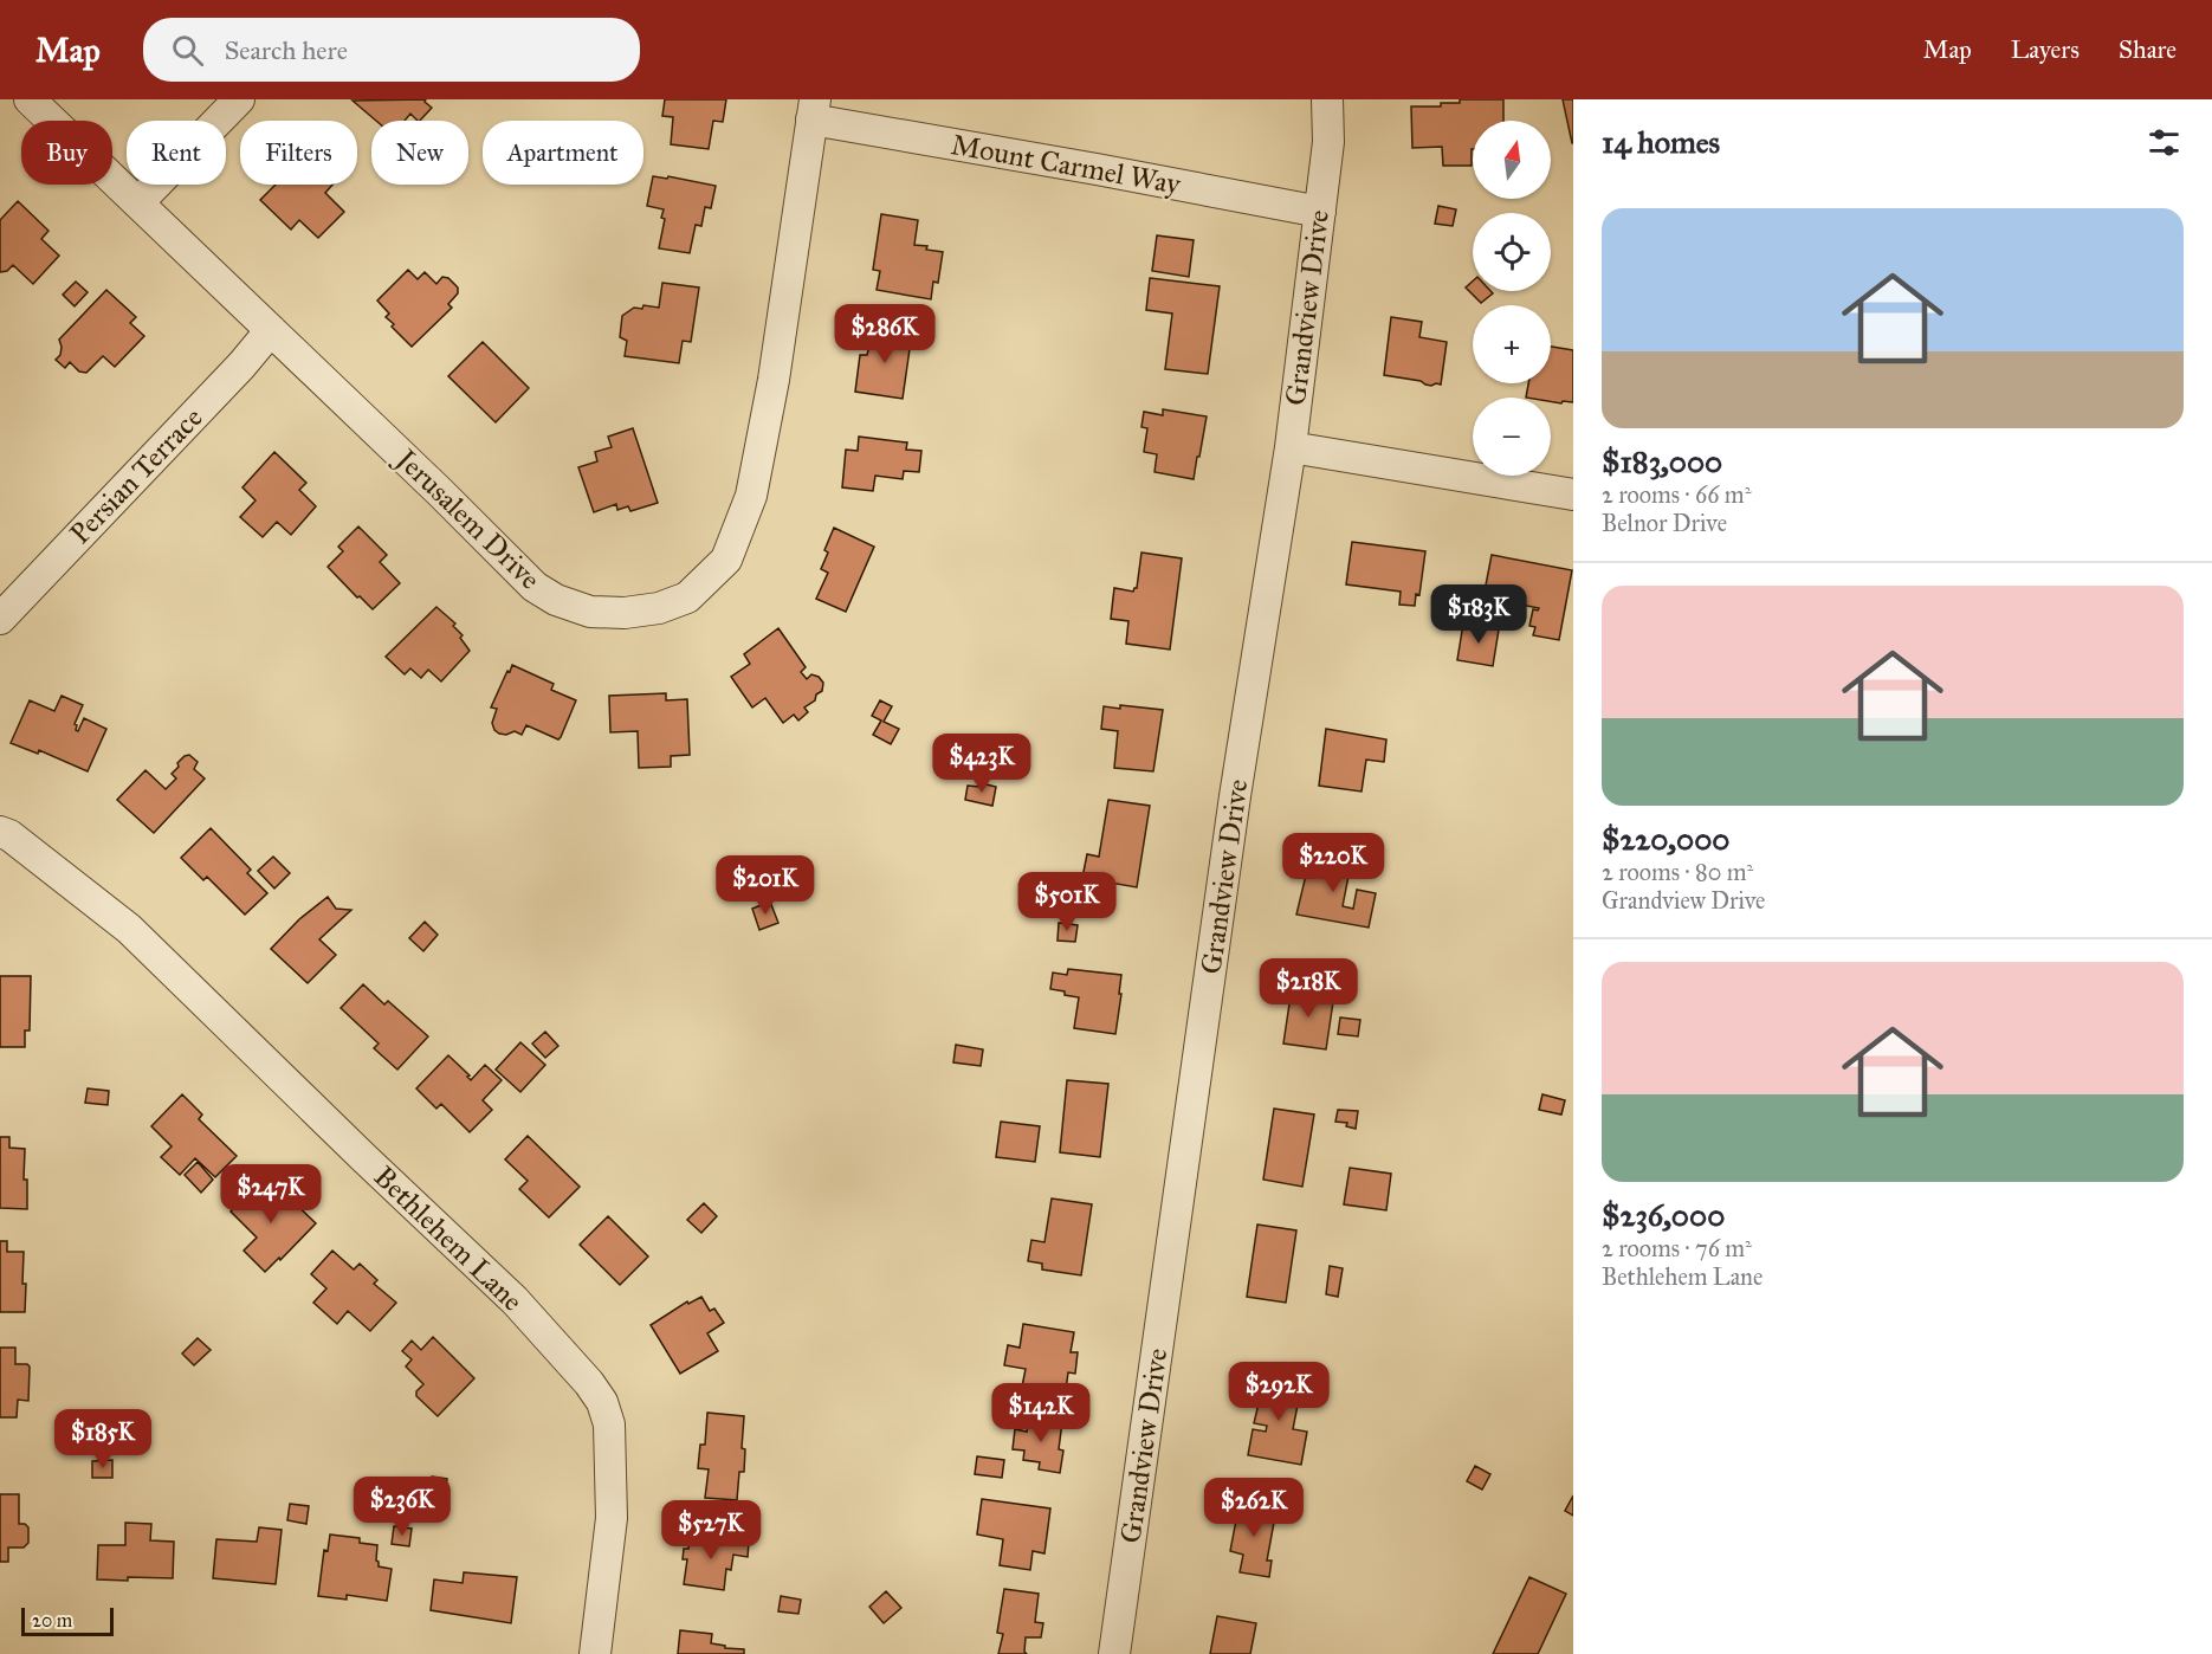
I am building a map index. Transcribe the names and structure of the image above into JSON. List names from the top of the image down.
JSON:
{
  "streets": {
    "street": [
      "Mount Carmel Way",
      "Grandview Drive",
      "Persian Terrace",
      "Jerusalem Drive",
      "Bethlehem Lane"
    ]
  },
  "crossings": [
    ["Mount Carmel Way", "Grandview Drive"],
    ["Mount Carmel Way", "Jerusalem Drive"],
    ["Persian Terrace", "Jerusalem Drive"]
  ],
  "scale_bar": "20 m",
  "north": "top",
  "page": {
    "header": "Map",
    "search": "Search here",
    "nav": ["Map", "Layers", "Share"],
    "heading": "14 homes",
    "map_buttons": ["+", "−"],
    "chip": [
      "Buy",
      "Rent",
      "Filters",
      "New",
      "Apartment"
    ],
    "list": [
      {
        "name": "$183,000",
        "note": "2 rooms · 66 m² · Belnor Drive"
      },
      {
        "name": "$220,000",
        "note": "2 rooms · 80 m² · Grandview Drive"
      },
      {
        "name": "$236,000",
        "note": "2 rooms · 76 m² · Bethlehem Lane"
      }
    ],
    "price": [
      "$286K",
      "$183K",
      "$423K",
      "$220K",
      "$201K",
      "$501K",
      "$218K",
      "$247K",
      "$292K",
      "$142K",
      "$185K",
      "$236K",
      "$262K",
      "$527K"
    ],
    "scale": "20 m"
  }
}
